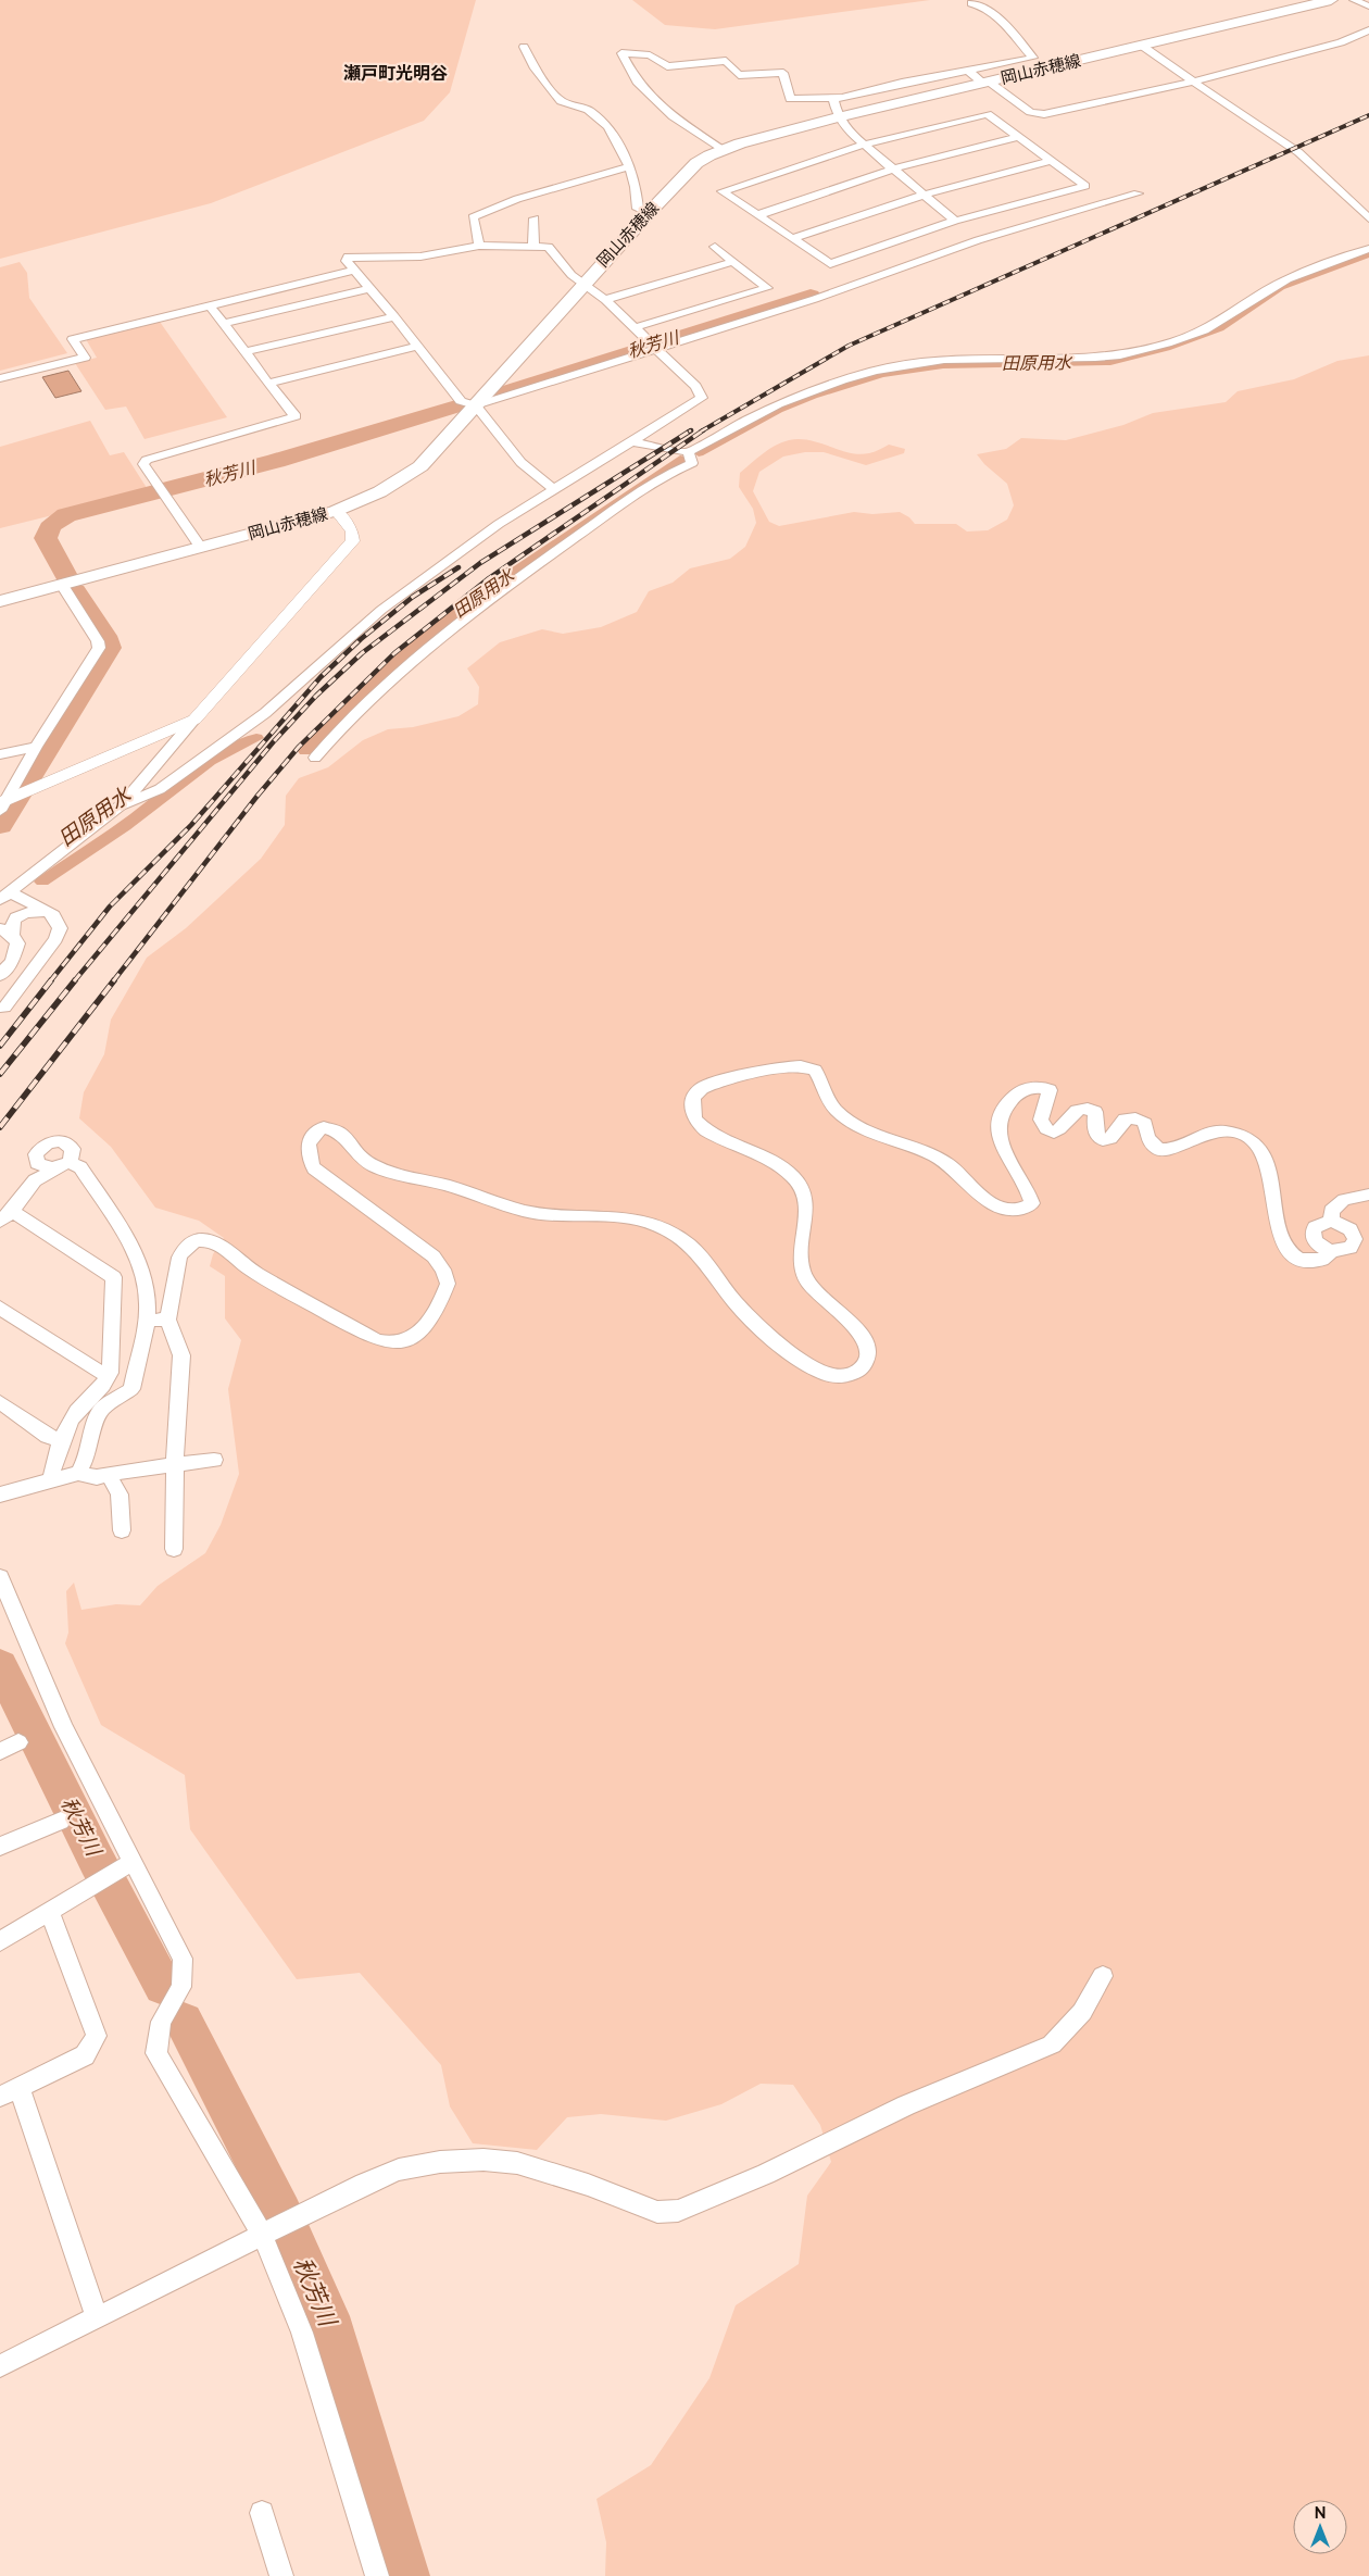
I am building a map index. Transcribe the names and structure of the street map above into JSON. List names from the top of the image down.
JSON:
{
  "streets": {
    "main road": ["岡山赤穂線"]
  },
  "districts": ["瀬戸町光明谷"],
  "water": ["秋芳川", "田原用水"],
  "north": "top"
}
